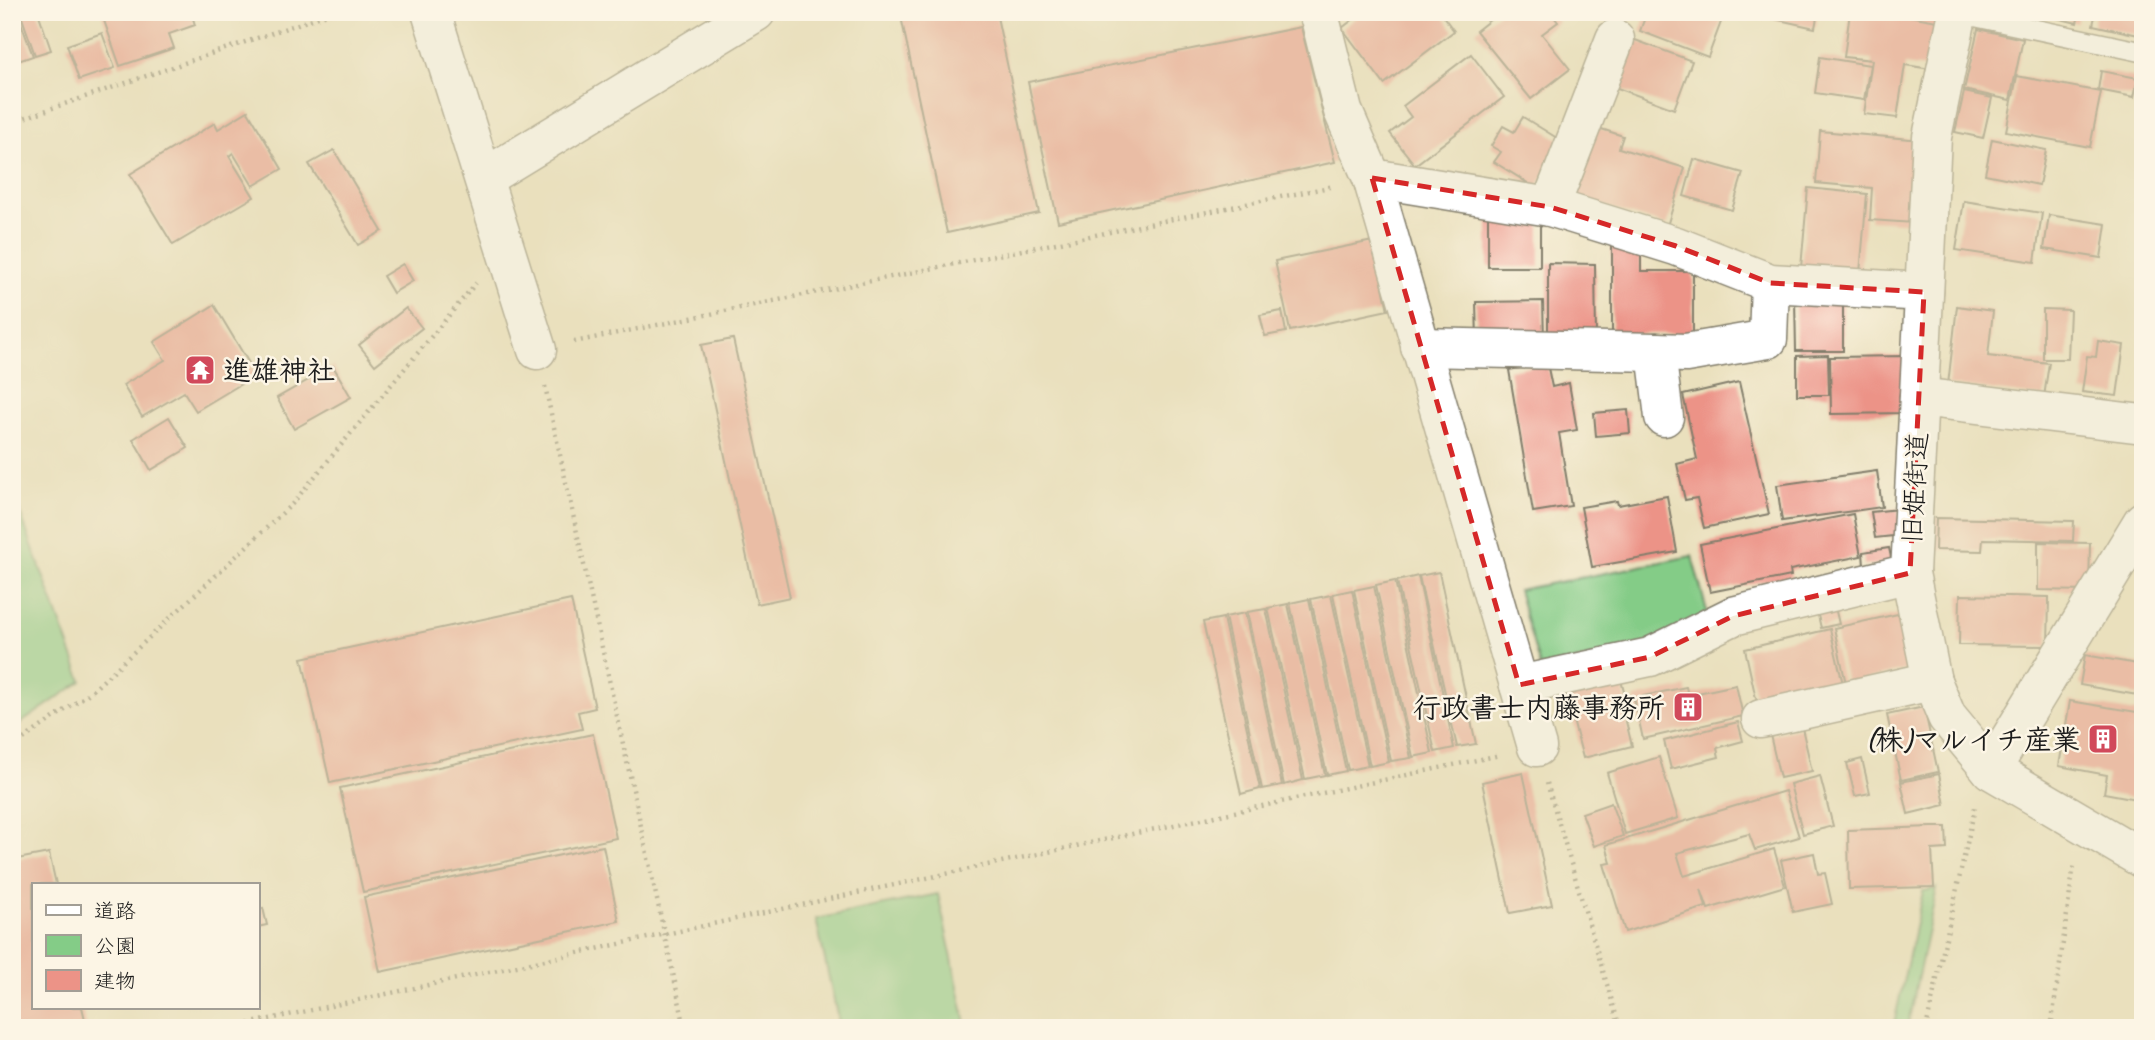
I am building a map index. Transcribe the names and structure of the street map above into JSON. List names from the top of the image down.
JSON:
{
  "streets": {
    "street": ["旧姫街道"]
  },
  "places": {
    "temple": ["進雄神社"],
    "building": ["行政書士内藤事務所", "(株)マルイチ産業"]
  },
  "legend": ["道路", "公園", "建物"]
}
